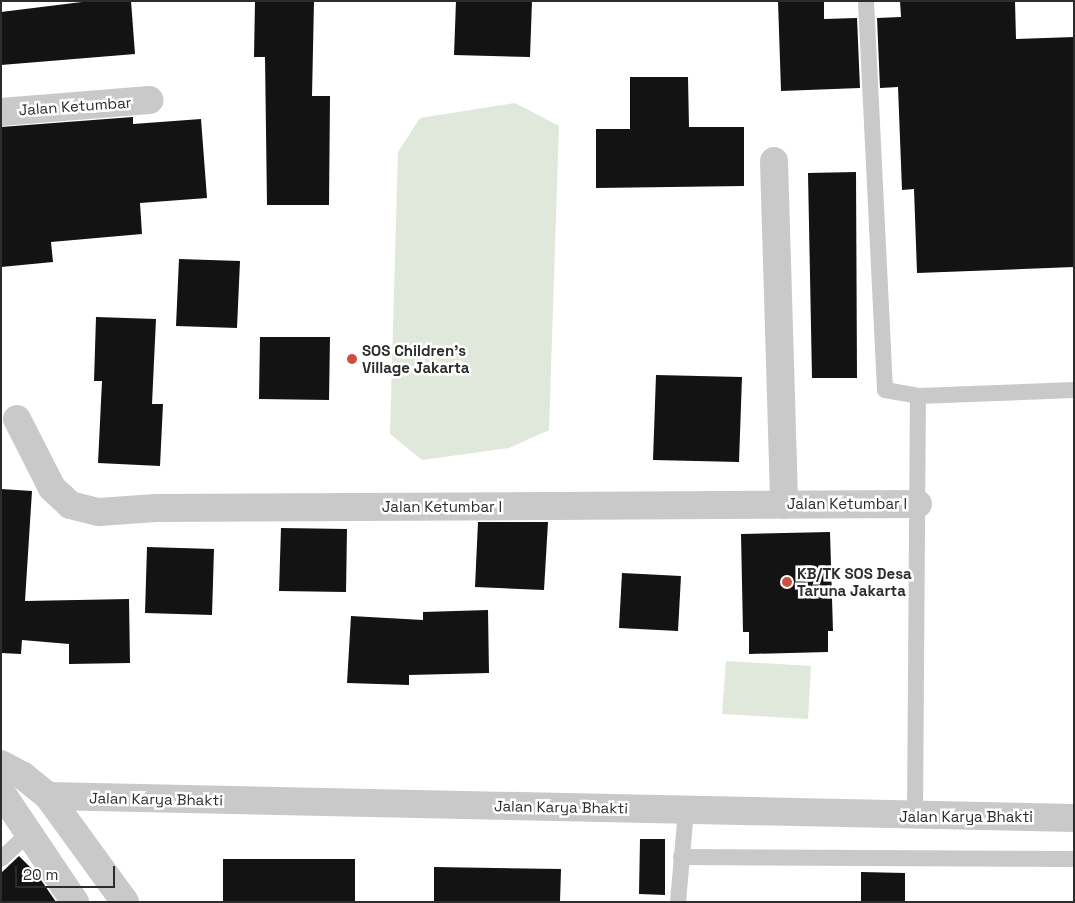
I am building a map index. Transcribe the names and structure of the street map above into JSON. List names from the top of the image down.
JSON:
{
  "streets": {
    "street": ["Jalan Ketumbar", "Jalan Ketumbar I", "Jalan Karya Bhakti"]
  },
  "places": ["SOS Children's Village Jakarta", "KB/TK SOS Desa Taruna Jakarta"],
  "scale_bar": "20 m"
}
